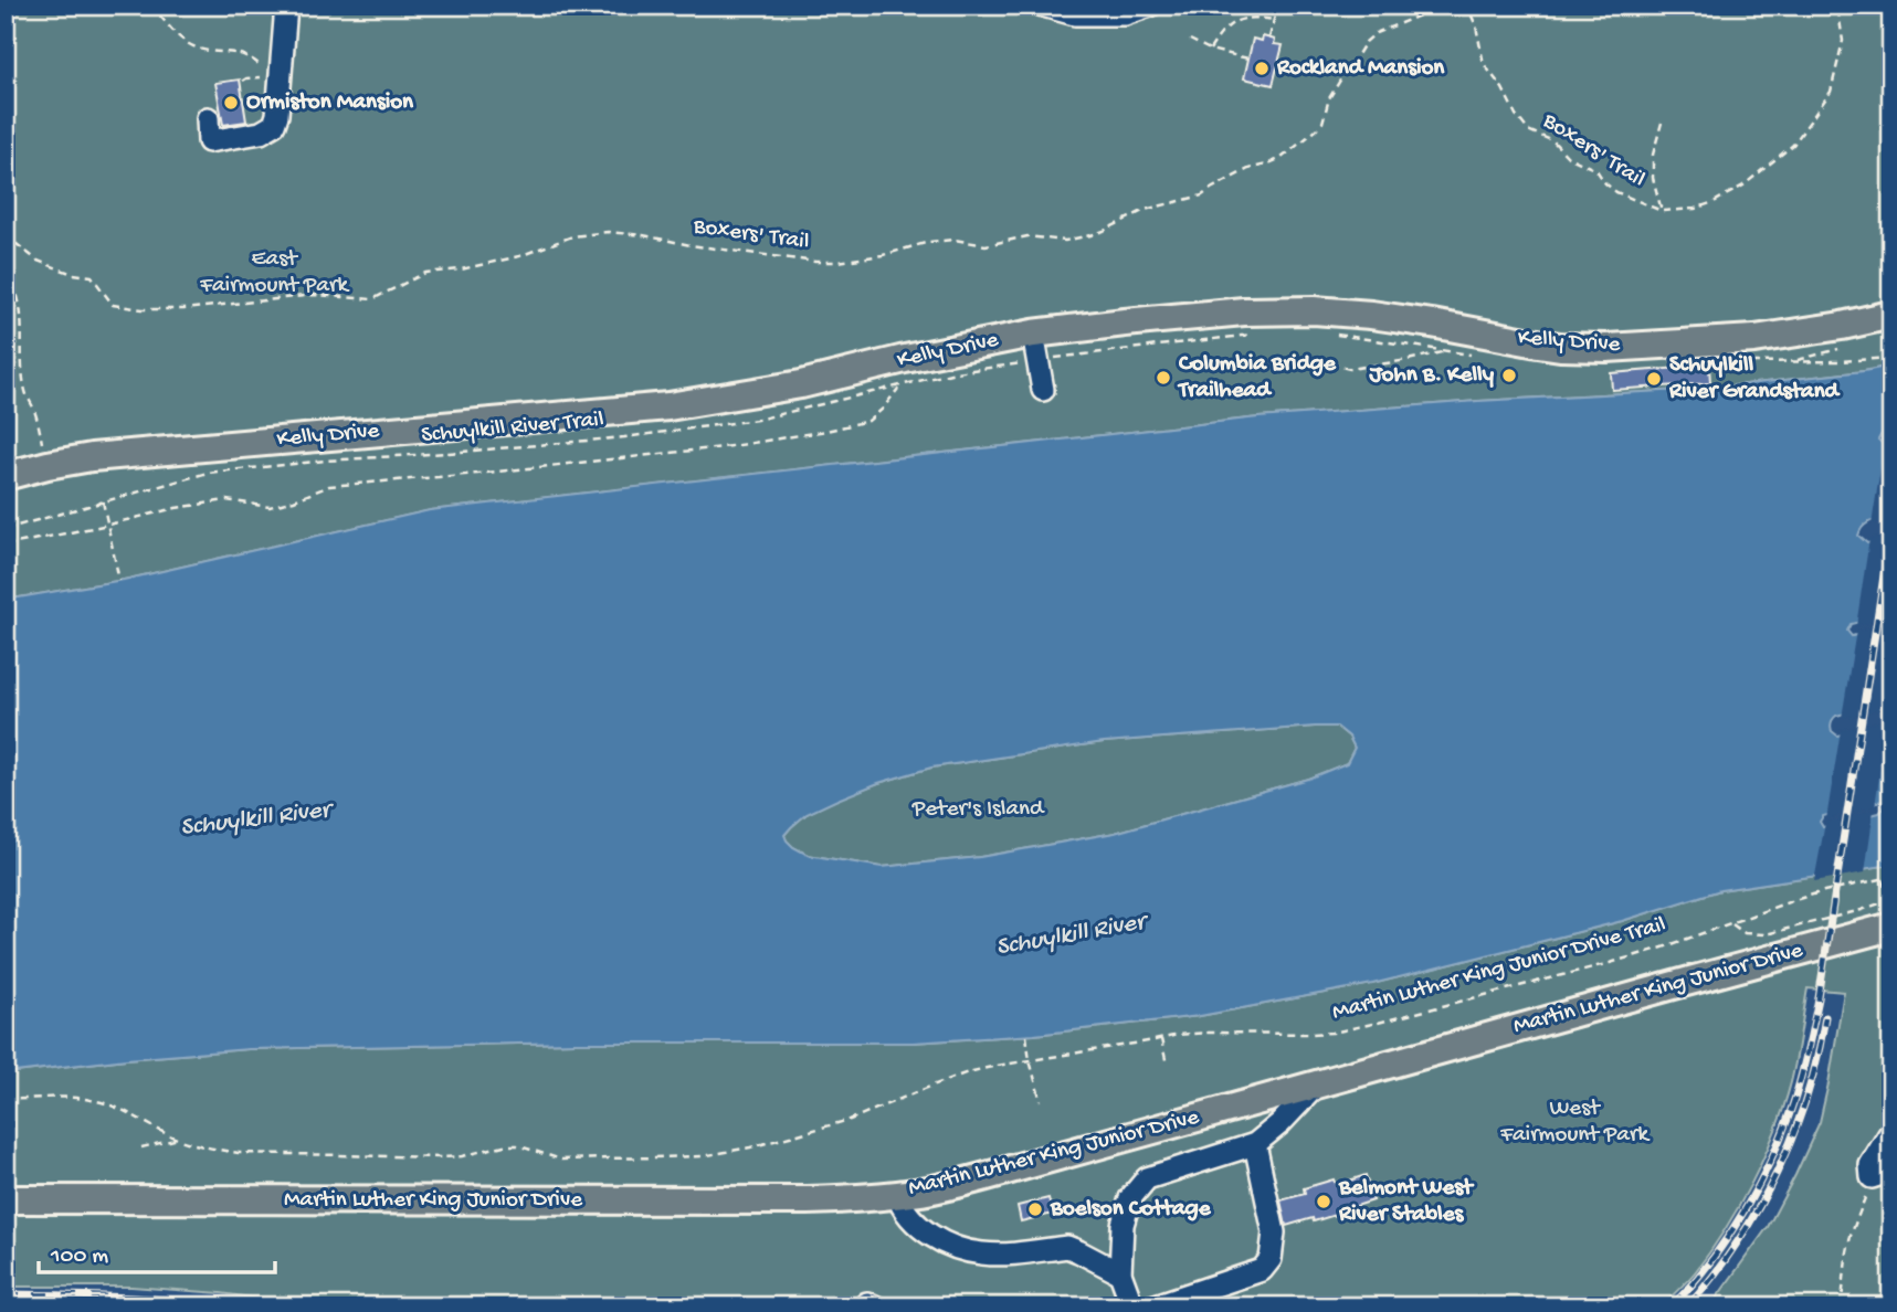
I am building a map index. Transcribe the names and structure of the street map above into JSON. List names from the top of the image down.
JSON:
{
  "streets": {
    "main road": ["Kelly Drive", "Martin Luther King Junior Drive"],
    "path": ["Boxers' Trail", "Schuylkill River Trail", "Martin Luther King Junior Drive Trail"]
  },
  "water": ["Schuylkill River"],
  "parks": ["East Fairmount Park", "Peter's Island", "West Fairmount Park"],
  "places": [
    "Rockland Mansion",
    "Ormiston Mansion",
    "John B. Kelly",
    "Columbia Bridge Trailhead",
    "Schuylkill River Grandstand",
    "Belmont West River Stables",
    "Boelson Cottage"
  ],
  "scale_bar": "100 m"
}
